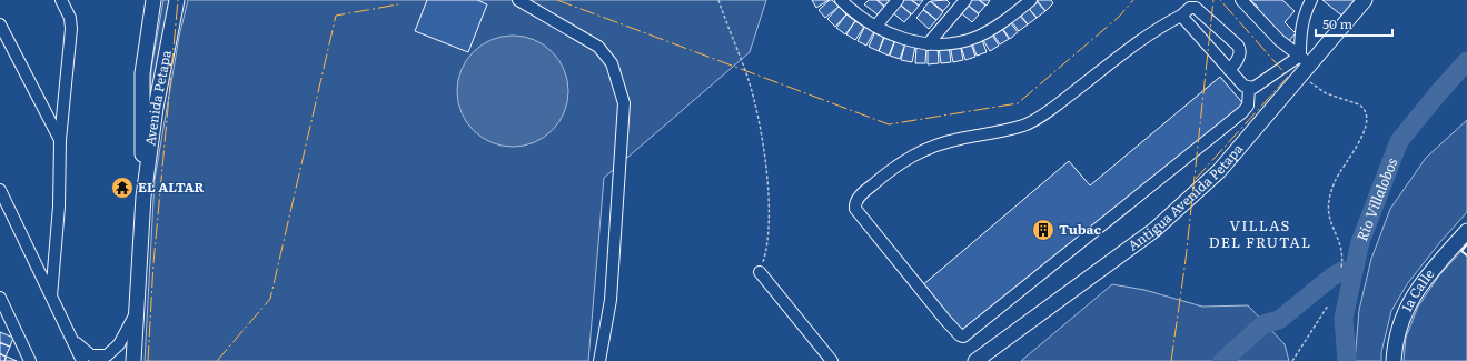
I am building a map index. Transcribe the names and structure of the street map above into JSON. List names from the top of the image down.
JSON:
{
  "streets": {
    "main road": ["Avenida Petapa", "Antigua Avenida Petapa", "1a Calle"]
  },
  "districts": ["VILLAS DEL FRUTAL"],
  "water": ["Río Villalobos"],
  "places": {
    "temple": ["EL ALTAR"],
    "building": ["Tubac"]
  },
  "scale_bar": "50 m"
}
